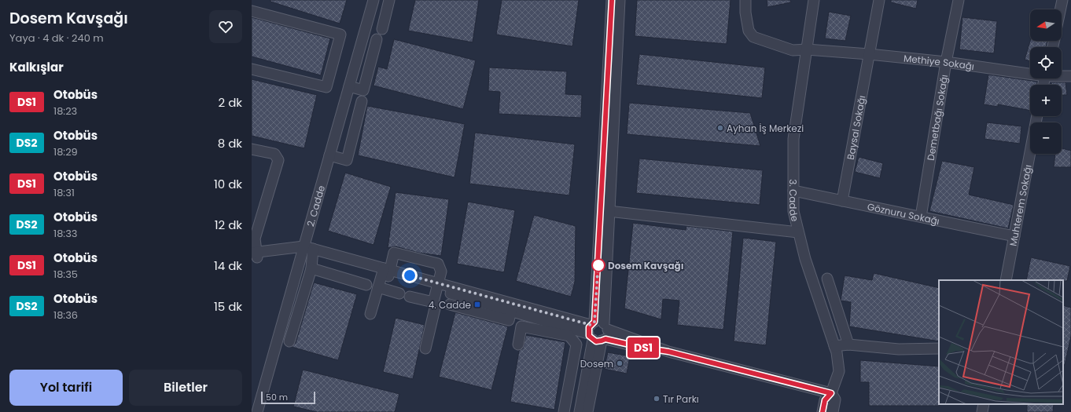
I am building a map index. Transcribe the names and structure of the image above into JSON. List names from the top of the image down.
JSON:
{
  "streets": {
    "street": [
      "Methiye Sokağı",
      "Demetbağı Sokağı",
      "Baysal Sokağı",
      "3. Cadde",
      "Muhterem Sokağı",
      "2. Cadde",
      "Göznuru Sokağı"
    ]
  },
  "crossings": [
    ["Methiye Sokağı", "Demetbağı Sokağı"],
    ["Methiye Sokağı", "Baysal Sokağı"],
    ["Methiye Sokağı", "3. Cadde"],
    ["Demetbağı Sokağı", "Göznuru Sokağı"],
    ["Baysal Sokağı", "Göznuru Sokağı"],
    ["3. Cadde", "Göznuru Sokağı"],
    ["Muhterem Sokağı", "Göznuru Sokağı"]
  ],
  "places": {
    "other": [
      "Ayhan İş Merkezi",
      "Dosem Kavşağı",
      "Dosem",
      "Tır Parkı"
    ],
    "transit": ["4. Cadde"]
  },
  "lines": ["bus line DS1"],
  "scale_bar": "50 m",
  "north": "left",
  "page": {
    "heading": [
      ["Dosem Kavşağı", "Yaya · 4 dk · 240 m"],
      "Kalkışlar"
    ],
    "on_map": "DS1",
    "map_buttons": ["+", "−"],
    "list": [
      {
        "mark": "DS1",
        "name": "Otobüs",
        "note": "18:23",
        "value": "2 dk"
      },
      {
        "mark": "DS2",
        "name": "Otobüs",
        "note": "18:29",
        "value": "8 dk"
      },
      {
        "mark": "DS1",
        "name": "Otobüs",
        "note": "18:31",
        "value": "10 dk"
      },
      {
        "mark": "DS2",
        "name": "Otobüs",
        "note": "18:33",
        "value": "12 dk"
      },
      {
        "mark": "DS1",
        "name": "Otobüs",
        "note": "18:35",
        "value": "14 dk"
      },
      {
        "mark": "DS2",
        "name": "Otobüs",
        "note": "18:36",
        "value": "15 dk"
      }
    ],
    "buttons": ["Yol tarifi", "Biletler"],
    "scale": "50 m"
  }
}
